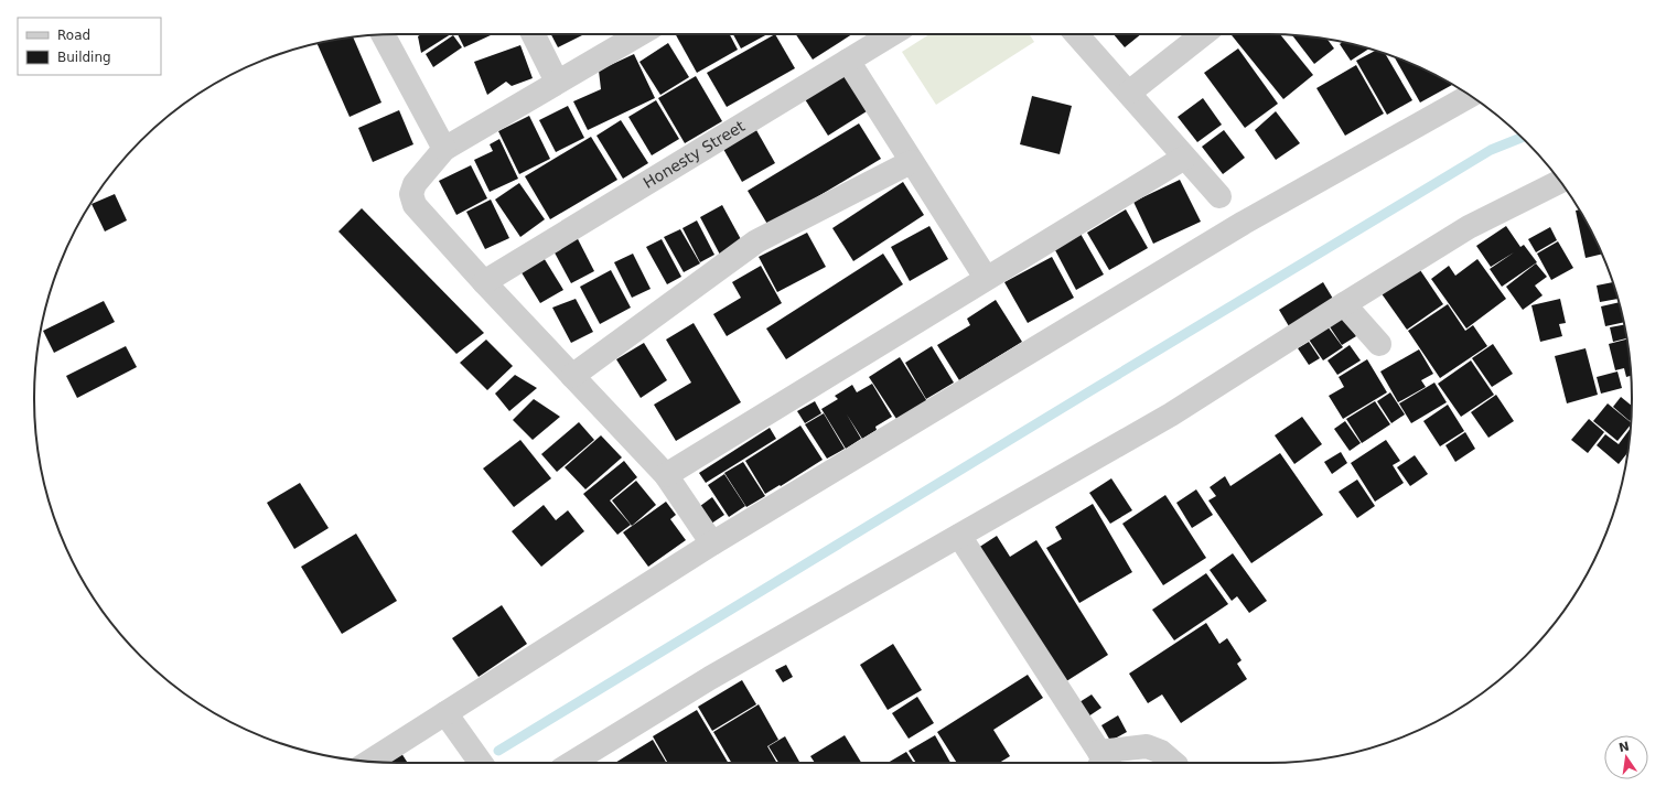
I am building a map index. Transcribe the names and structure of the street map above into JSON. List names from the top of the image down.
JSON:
{
  "streets": {
    "street": ["Honesty Street"]
  },
  "legend": ["Road", "Building"],
  "north": "top"
}
